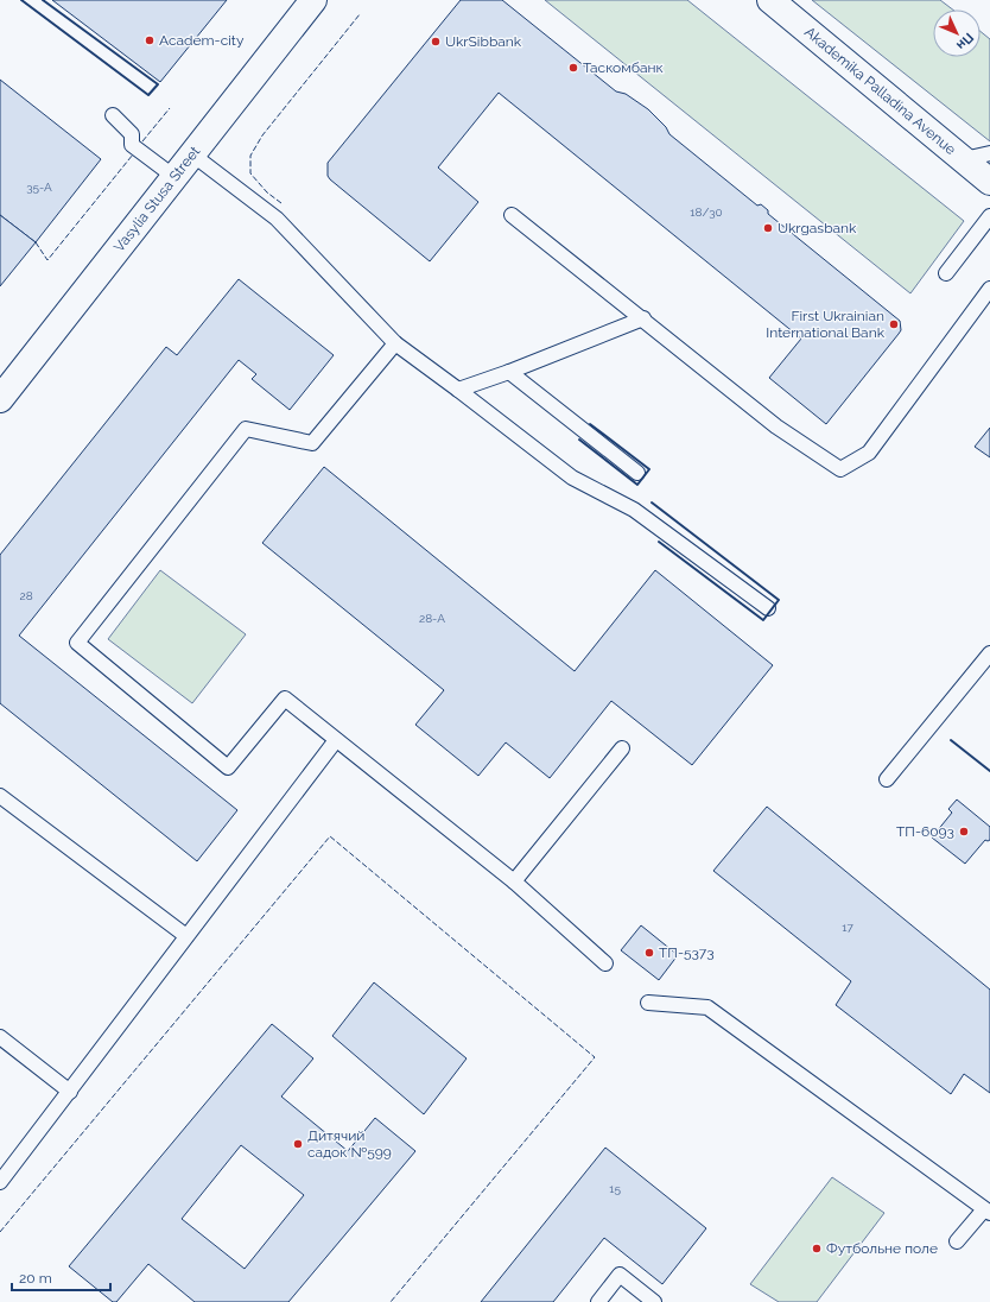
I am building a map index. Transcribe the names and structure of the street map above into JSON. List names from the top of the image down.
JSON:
{
  "streets": {
    "street": ["Akademika Palladina Avenue", "Vasylia Stusa Street"]
  },
  "places": [
    "Academ-city",
    "UkrSibbank",
    "Таскомбанк",
    "Ukrgasbank",
    "First Ukrainian International Bank",
    "ТП-6093",
    "ТП-5373",
    "Дитячий садок №599",
    "Футбольне поле"
  ],
  "house_numbers": [
    "35-А",
    "18/30",
    "28",
    "28-А",
    "17",
    "15"
  ],
  "scale_bar": "20 m",
  "north": "bottom right"
}
